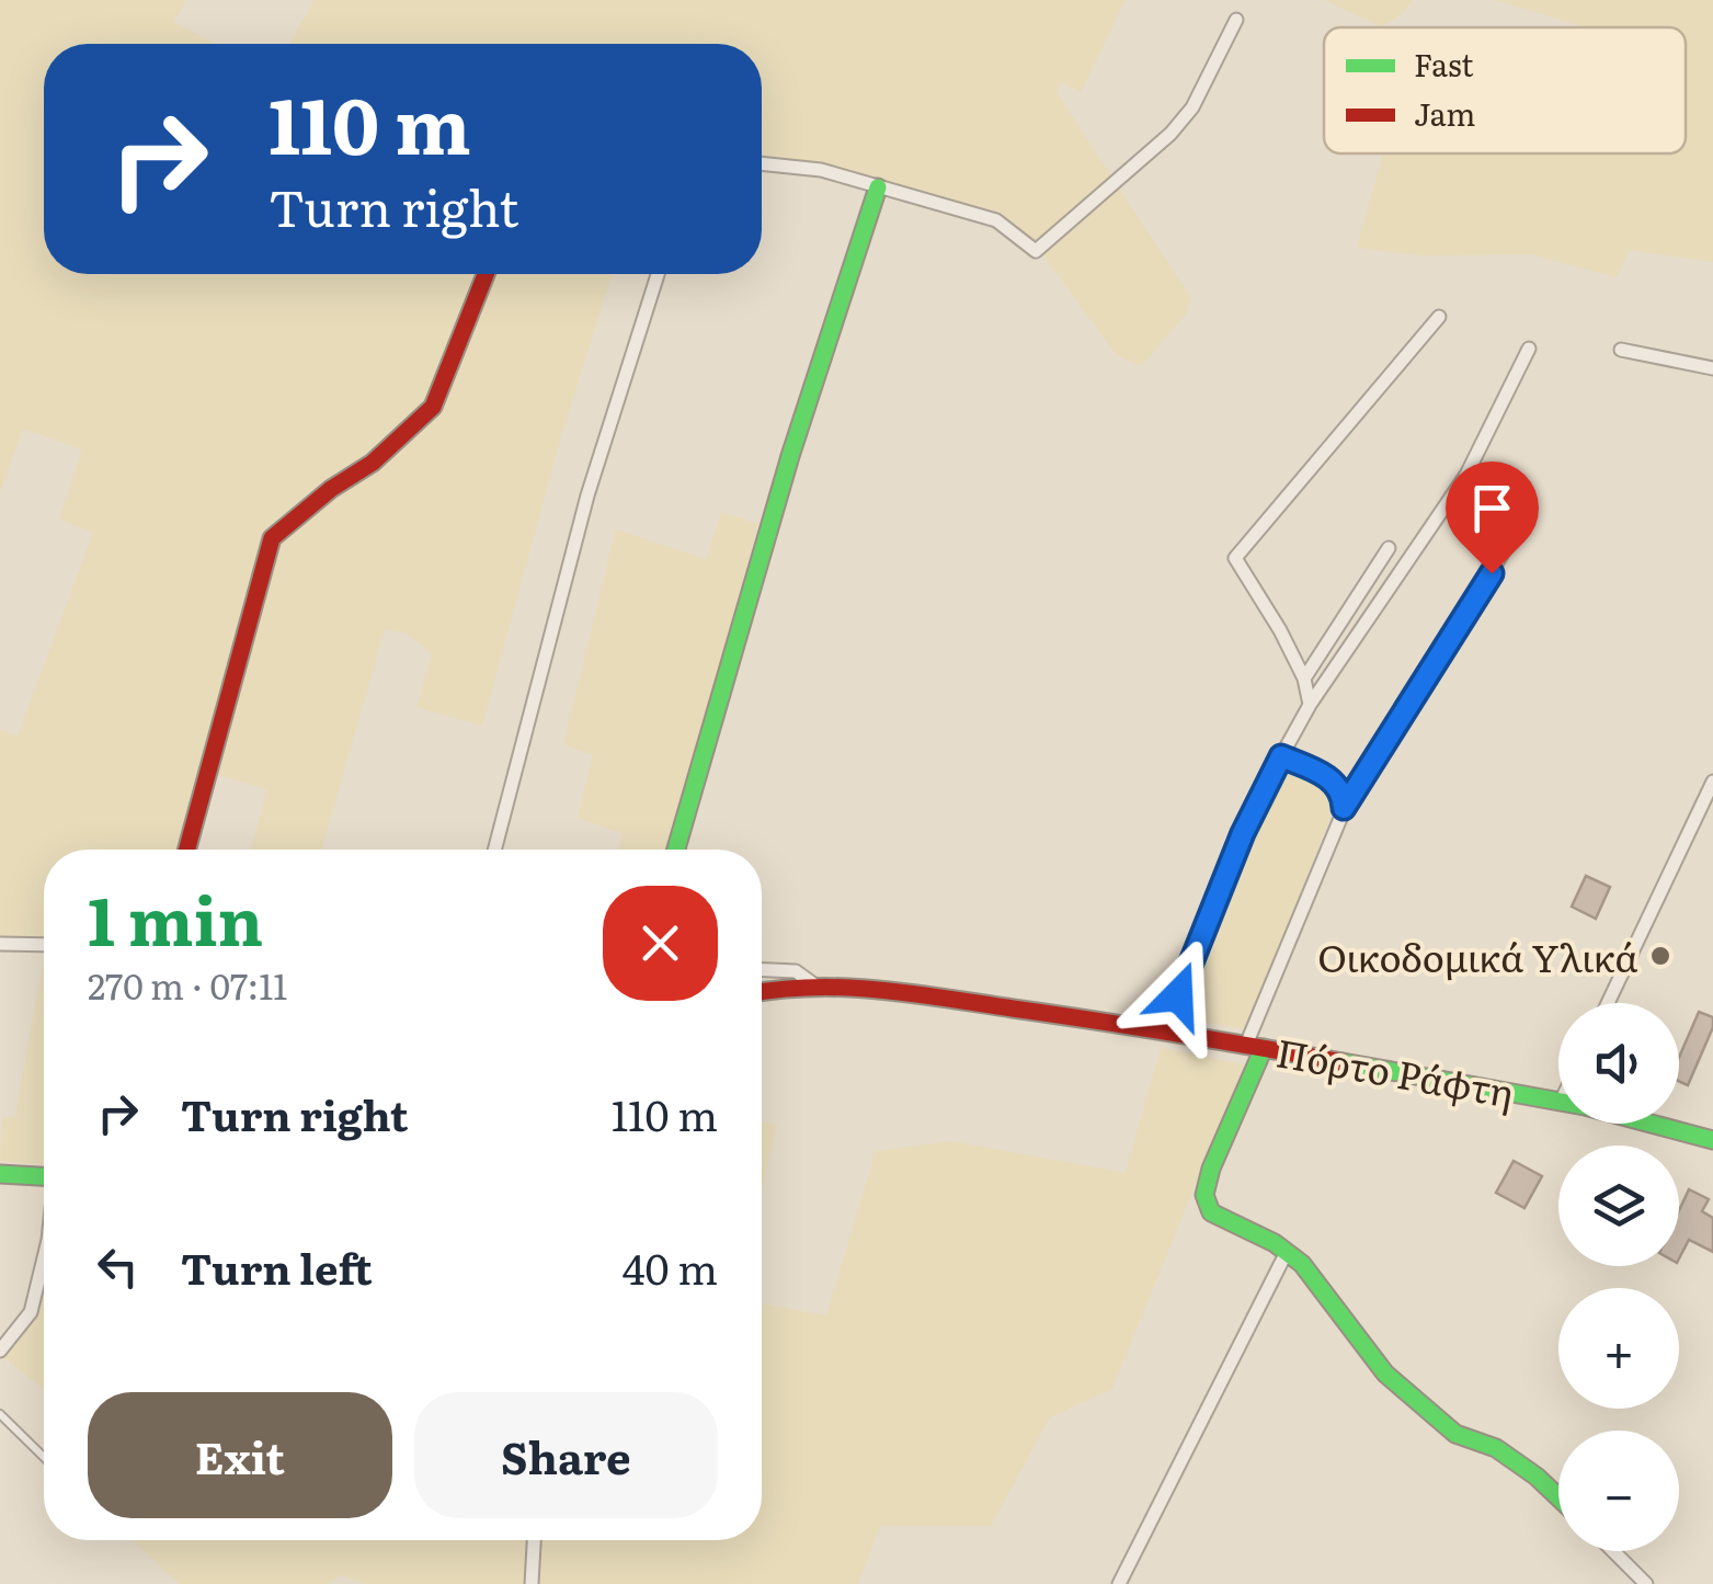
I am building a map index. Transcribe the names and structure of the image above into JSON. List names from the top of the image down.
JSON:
{
  "streets": {
    "street": ["Πόρτο Ράφτη"]
  },
  "places": ["Οικοδομικά Υλικά"],
  "legend": ["Fast", "Jam"],
  "page": {
    "turn": ["110 m", "Turn right"],
    "heading": ["1 min", "270 m · 07:11"],
    "map_buttons": ["+", "−"],
    "list": [
      {
        "name": "Turn right",
        "value": "110 m"
      },
      {
        "name": "Turn left",
        "value": "40 m"
      }
    ],
    "buttons": ["Exit", "Share"]
  }
}
